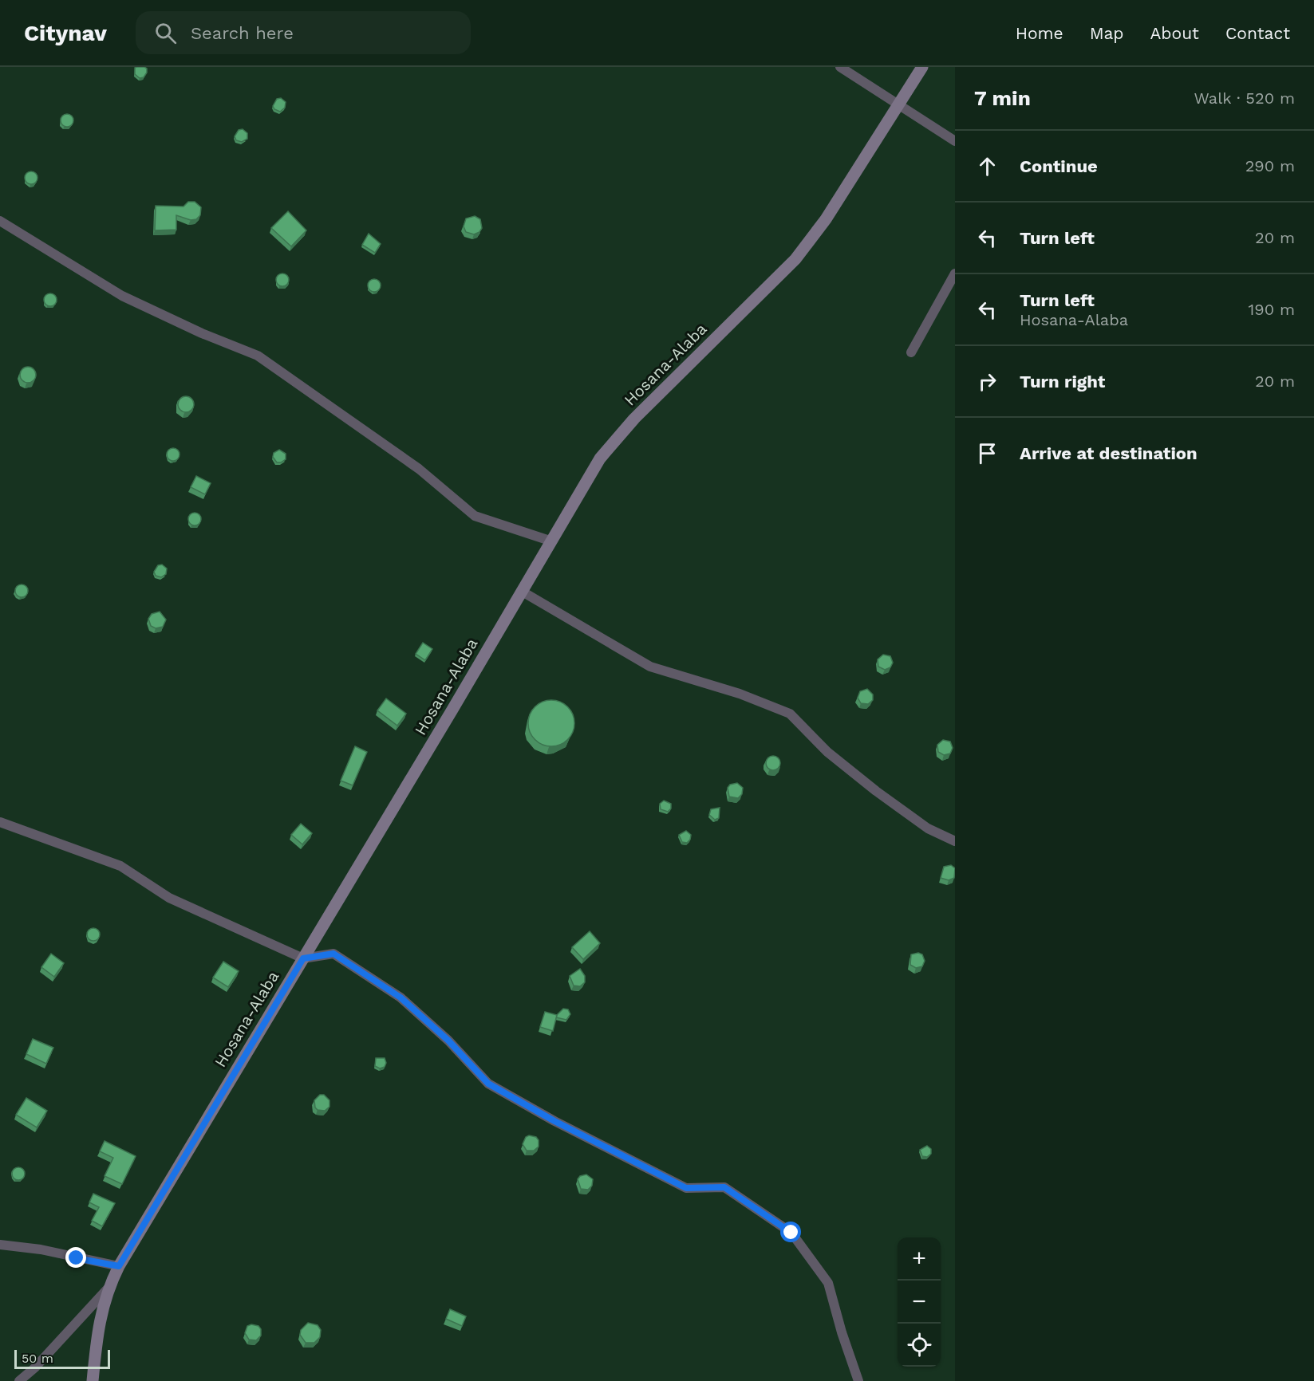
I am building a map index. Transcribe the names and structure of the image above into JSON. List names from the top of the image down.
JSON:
{
  "streets": {
    "main road": ["Hosana-Alaba"]
  },
  "scale_bar": "50 m",
  "page": {
    "header": "Citynav",
    "search": "Search here",
    "nav": [
      "Home",
      "Map",
      "About",
      "Contact"
    ],
    "heading": ["7 min", "Walk · 520 m"],
    "list": [
      ["Continue", "290 m"],
      ["Turn left", "20 m"],
      ["Turn left", "Hosana-Alaba", "190 m"],
      ["Turn right", "20 m"],
      "Arrive at destination"
    ],
    "map_buttons": ["+", "−"],
    "scale": "50 m"
  }
}
